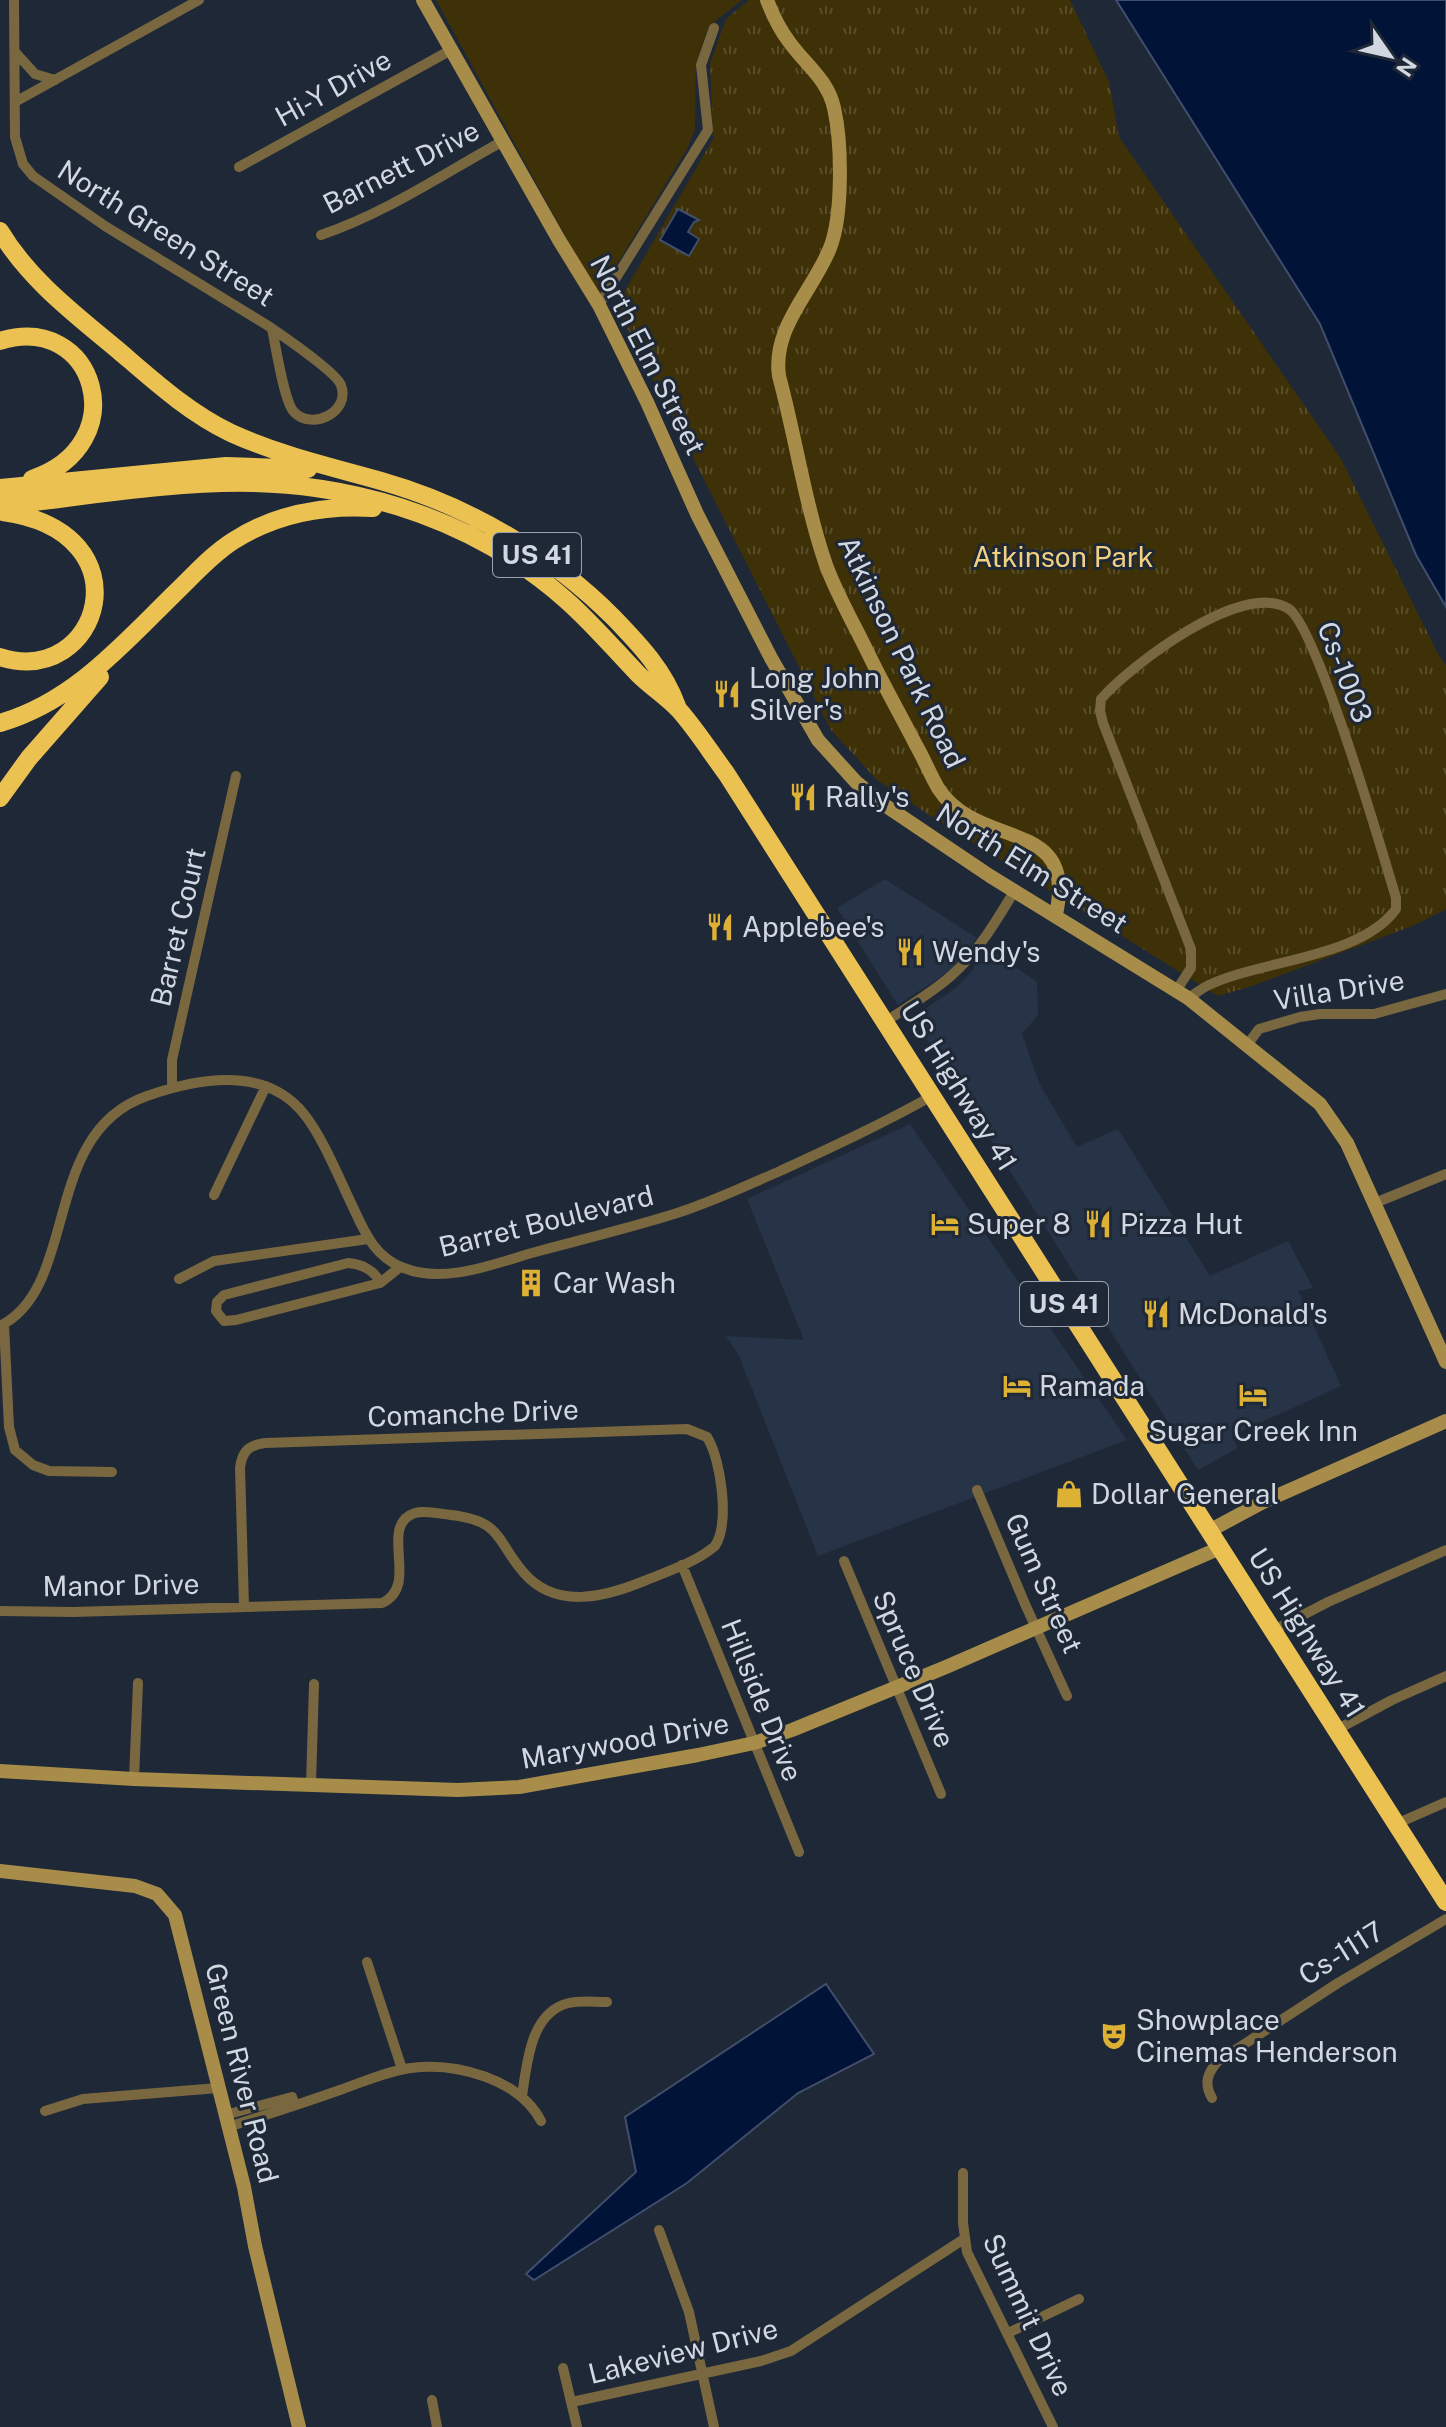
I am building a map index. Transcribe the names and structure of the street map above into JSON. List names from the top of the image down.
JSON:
{
  "streets": {
    "highway": ["US 41", "US Highway 41"],
    "street": [
      "Hi-Y Drive",
      "Barnett Drive",
      "North Green Street",
      "North Elm Street",
      "Atkinson Park Road",
      "Cs-1003",
      "Barret Court",
      "Villa Drive",
      "Barret Boulevard",
      "Comanche Drive",
      "Gum Street",
      "Manor Drive",
      "Spruce Drive",
      "Hillside Drive",
      "Marywood Drive",
      "Cs-1117",
      "Green River Road",
      "Summit Drive",
      "Lakeview Drive"
    ]
  },
  "crossings": [
    ["Hi-Y Drive", "North Elm Street"],
    ["Barnett Drive", "North Elm Street"],
    ["North Elm Street", "Atkinson Park Road"],
    ["North Elm Street", "Cs-1003"],
    ["North Elm Street", "Villa Drive"],
    ["US 41", "US Highway 41"],
    ["US Highway 41", "Barret Boulevard"],
    ["US Highway 41", "Marywood Drive"],
    ["Comanche Drive", "Manor Drive"],
    ["Comanche Drive", "Hillside Drive"],
    ["Gum Street", "Marywood Drive"],
    ["Manor Drive", "Hillside Drive"],
    ["Spruce Drive", "Marywood Drive"],
    ["Hillside Drive", "Marywood Drive"],
    ["Summit Drive", "Lakeview Drive"]
  ],
  "parks": ["Atkinson Park"],
  "places": {
    "restaurant": [
      "Long John Silver's",
      "Rally's",
      "Applebee's",
      "Wendy's",
      "Pizza Hut",
      "McDonald's"
    ],
    "hotel": ["Super 8", "Ramada", "Sugar Creek Inn"],
    "building": ["Car Wash"],
    "shop": ["Dollar General"],
    "theatre": ["Showplace Cinemas Henderson"]
  },
  "north": "bottom right"
}
